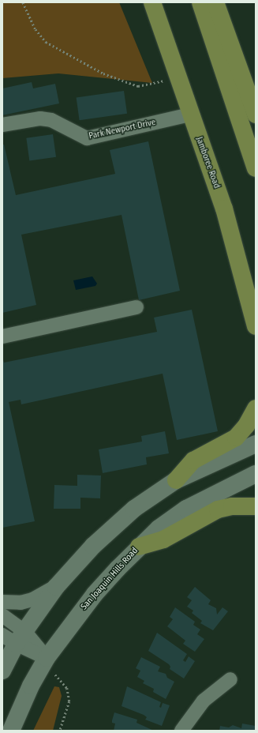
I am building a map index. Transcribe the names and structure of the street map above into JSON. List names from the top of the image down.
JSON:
{
  "streets": {
    "main road": ["Jamboree Road"],
    "street": ["Park Newport Drive", "San Joaquin Hills Road"]
  },
  "crossings": [
    ["Park Newport Drive", "Jamboree Road"]
  ]
}
